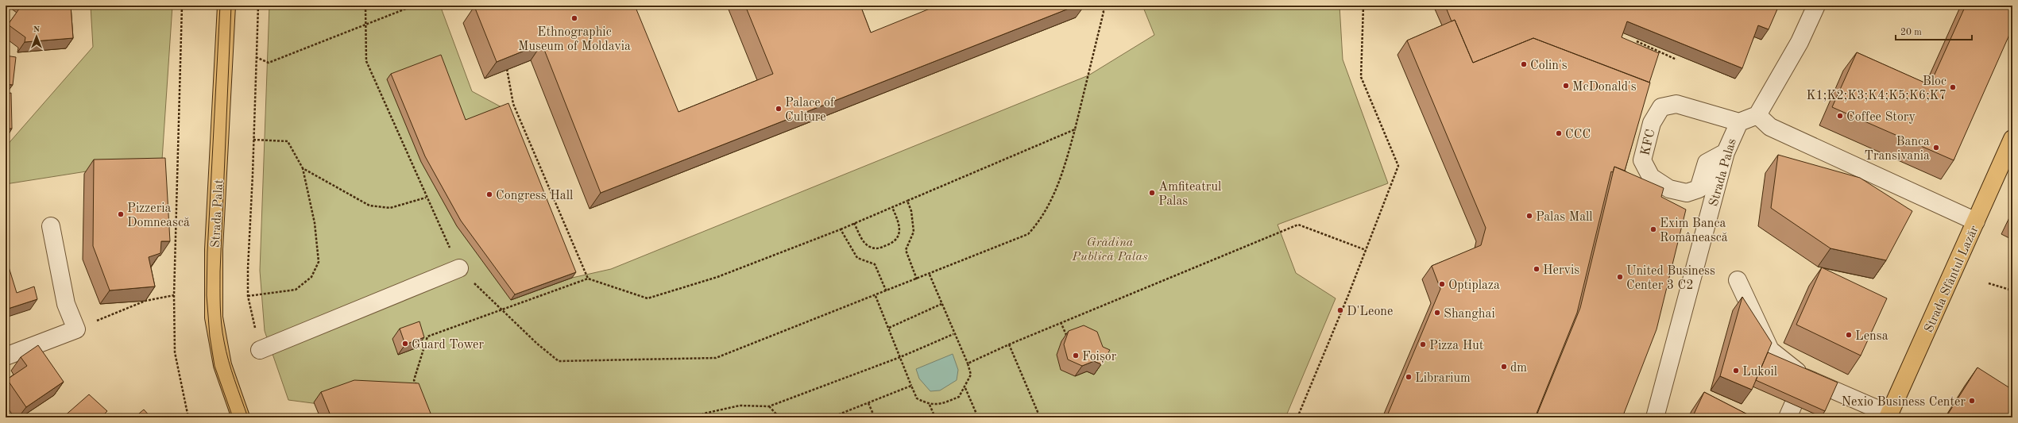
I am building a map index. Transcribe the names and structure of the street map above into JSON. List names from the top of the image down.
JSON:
{
  "streets": {
    "main road": ["Strada Palat", "Strada Sfântul Lazăr"],
    "lane": ["KFC", "Strada Palas"]
  },
  "crossings": [
    ["KFC", "Strada Palas"]
  ],
  "parks": ["Grădina Publică Palas"],
  "places": [
    "Ethnographic Museum of Moldavia",
    "Colin's",
    "McDonald's",
    "Bloc K1;K2;K3;K4;K5;K6;K7",
    "Palace of Culture",
    "Coffee Story",
    "CCC",
    "Banca Transivania",
    "Amfiteatrul Palas",
    "Congress Hall",
    "Pizzeria Domnească",
    "Palas Mall",
    "Exim Banca Românească",
    "Hervis",
    "United Business Center 3 C2",
    "Optiplaza",
    "D'Leone",
    "Shanghai",
    "Lensa",
    "Guard Tower",
    "Pizza Hut",
    "Foișor",
    "dm",
    "Lukoil",
    "Librarium",
    "Nexio Business Center"
  ],
  "scale_bar": "20 m",
  "north": "top"
}
